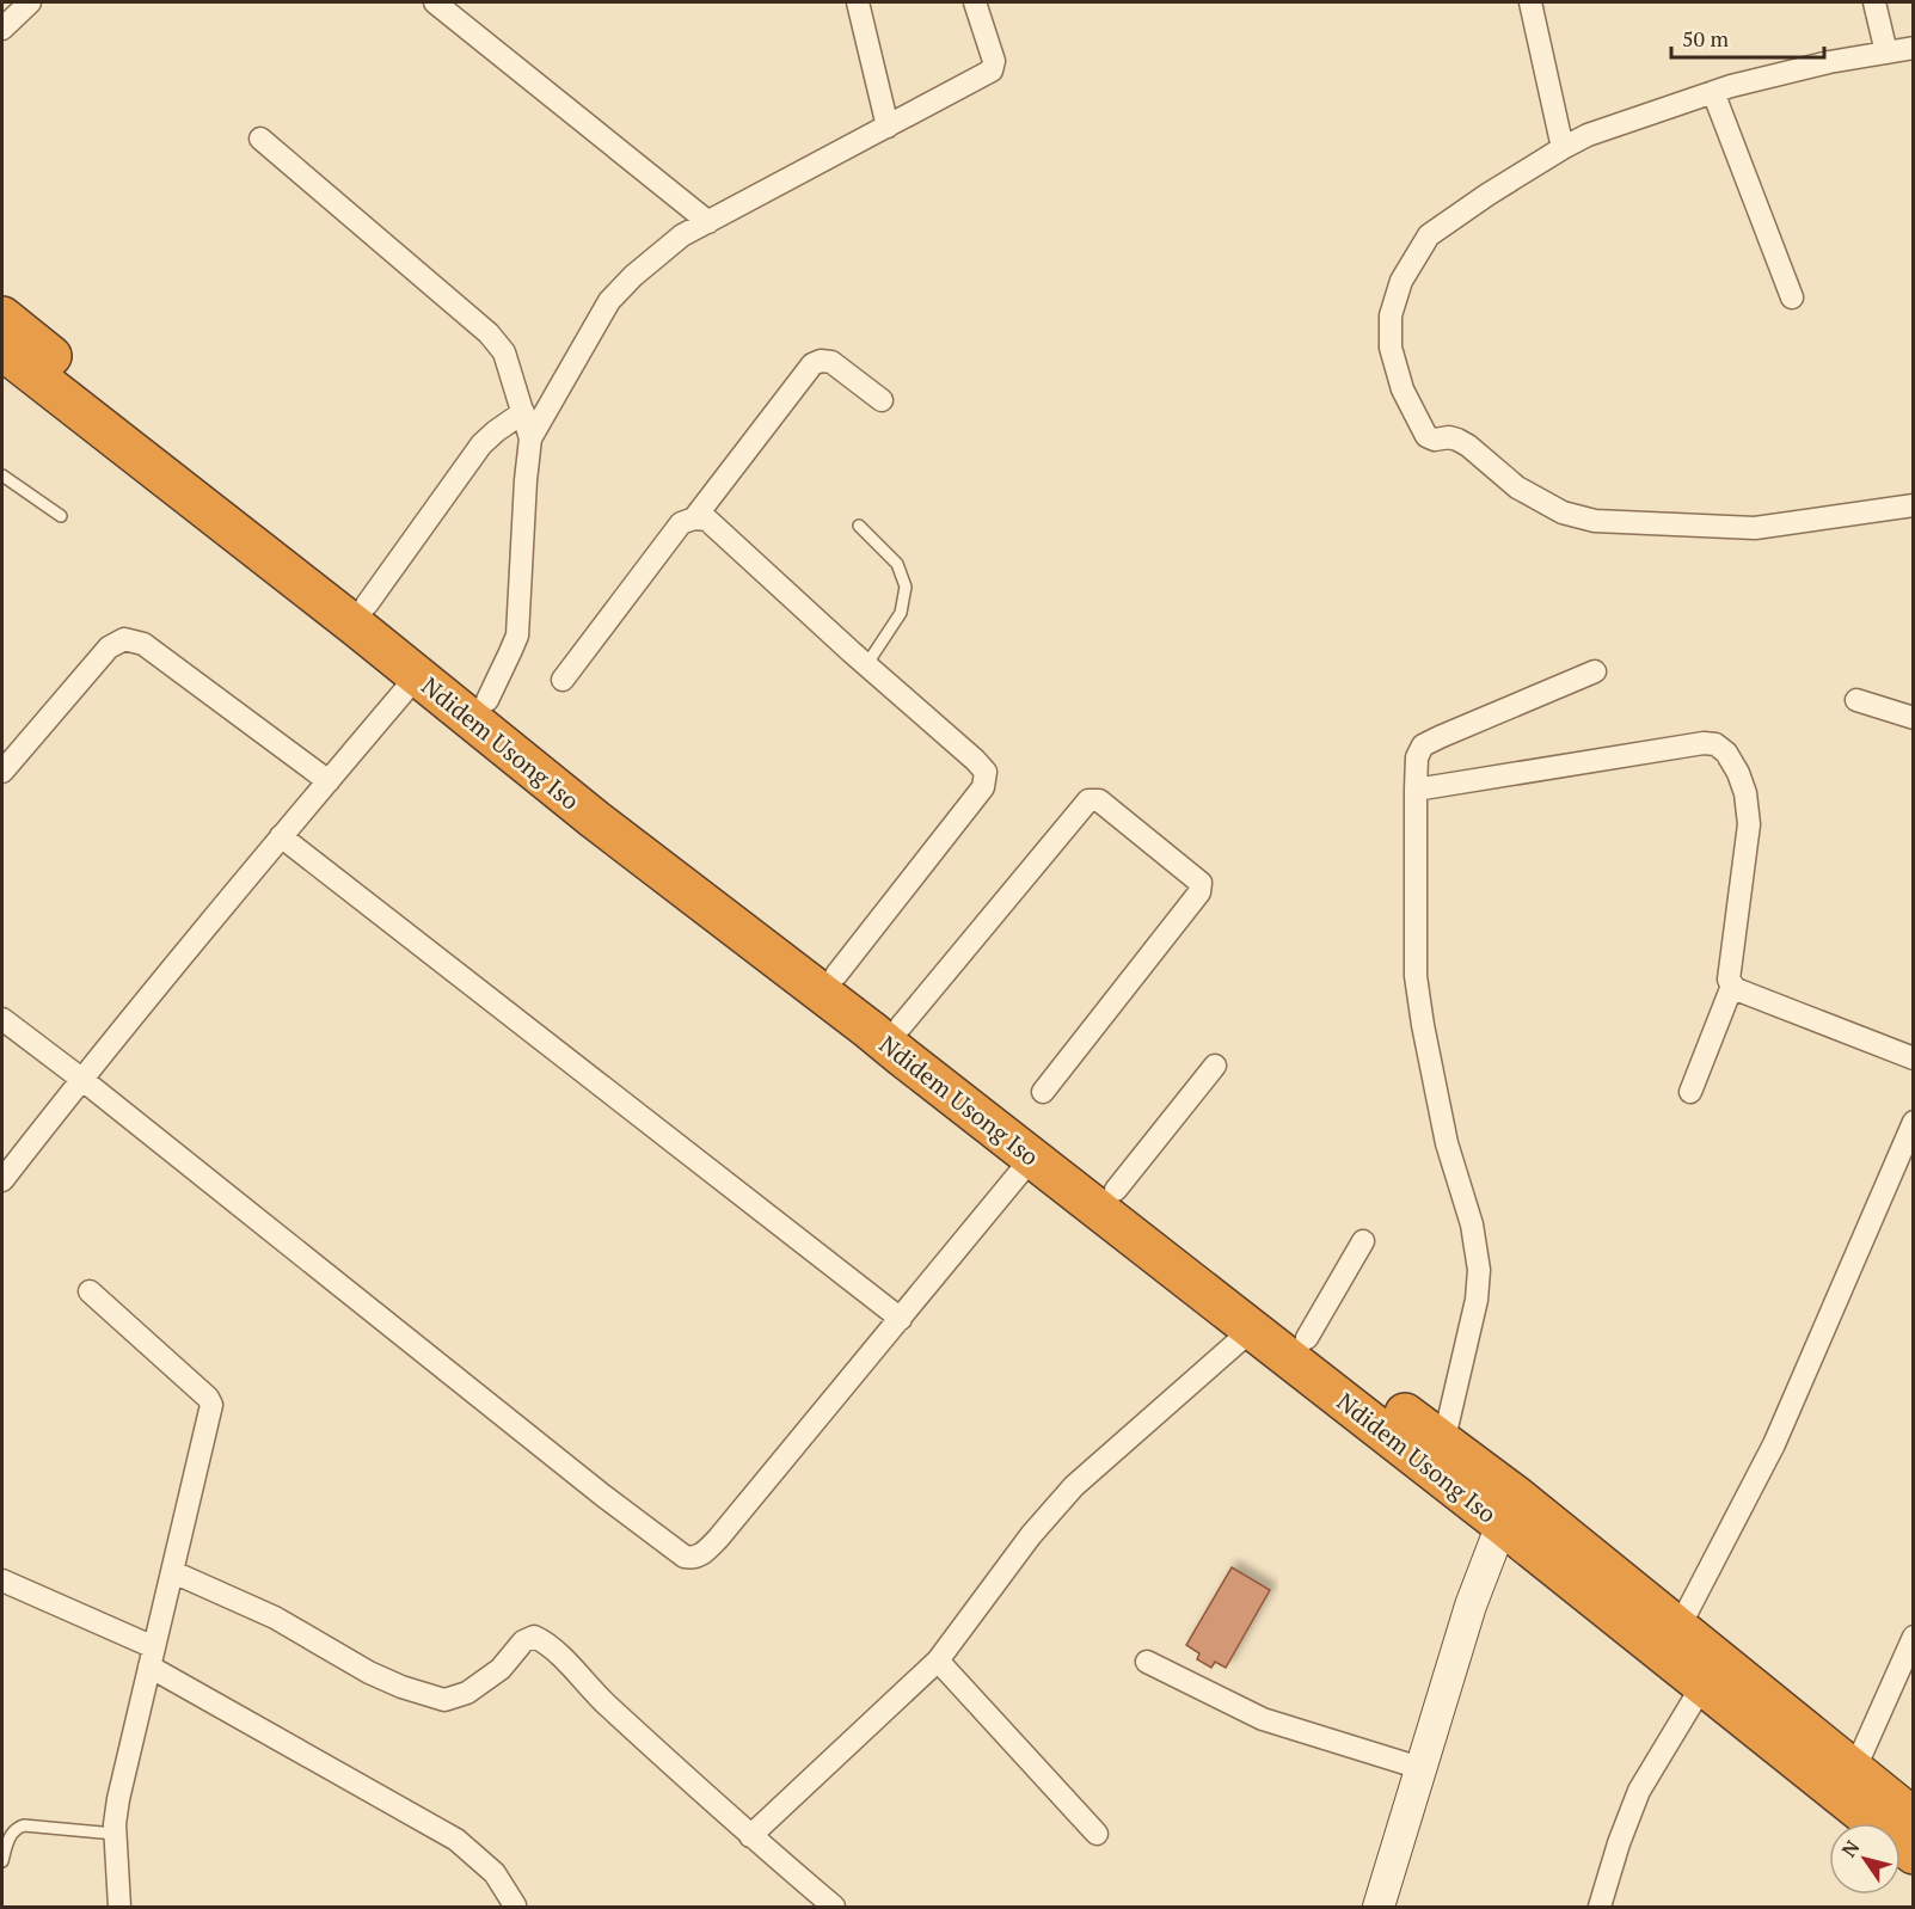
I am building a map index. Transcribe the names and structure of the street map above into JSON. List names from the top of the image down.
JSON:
{
  "streets": {
    "highway": ["Ndidem Usong Iso"]
  },
  "scale_bar": "50 m",
  "north": "top left"
}
